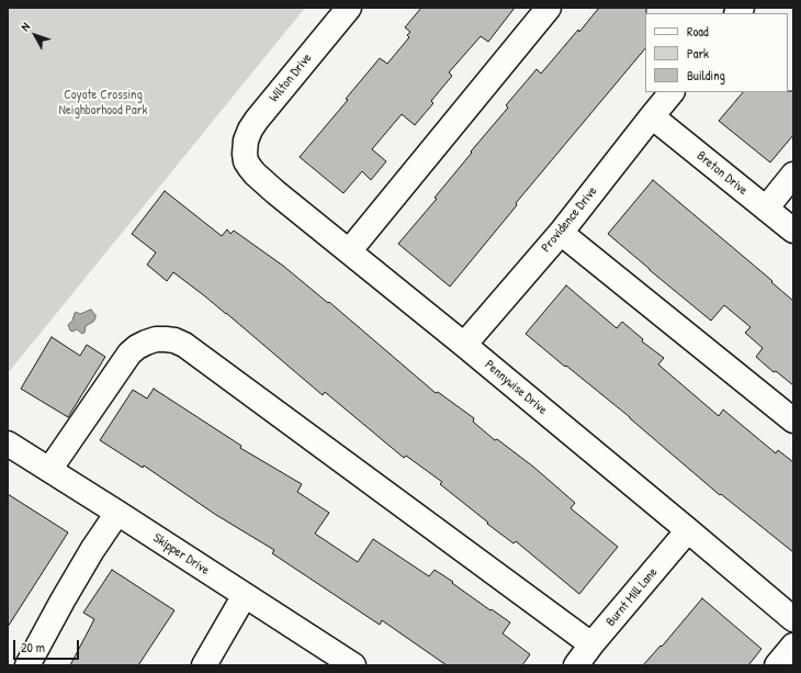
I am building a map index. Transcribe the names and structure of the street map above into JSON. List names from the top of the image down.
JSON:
{
  "streets": {
    "street": [
      "Wilton Drive",
      "Breton Drive",
      "Providence Drive",
      "Pennywise Drive",
      "Skipper Drive",
      "Burnt Mill Lane"
    ]
  },
  "crossings": [
    ["Wilton Drive", "Pennywise Drive"],
    ["Breton Drive", "Providence Drive"],
    ["Providence Drive", "Pennywise Drive"],
    ["Pennywise Drive", "Burnt Mill Lane"]
  ],
  "parks": ["Coyote Crossing Neighborhood Park"],
  "legend": ["Road", "Park", "Building"],
  "scale_bar": "20 m",
  "north": "top left"
}
